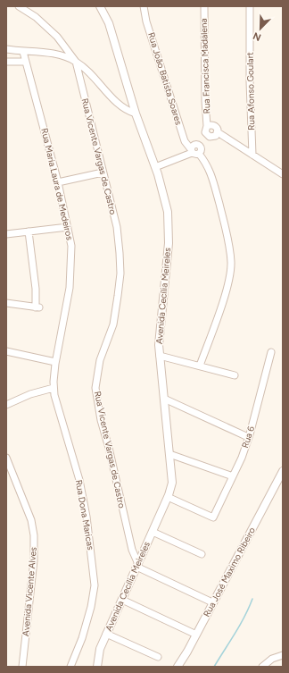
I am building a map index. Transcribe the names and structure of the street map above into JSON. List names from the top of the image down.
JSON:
{
  "streets": {
    "street": [
      "Rua Francisca Madalena",
      "Rua João Batista Soares",
      "Rua Afonso Goulart",
      "Rua Vicente Vargas de Castro",
      "Rua Maria Laura de Medeiros",
      "Avenida Cecília Meireles",
      "Rua 6",
      "Rua Dona Maricas",
      "Rua José Maximo Ribeiro",
      "Avenida Vicente Alves"
    ]
  },
  "crossings": [
    ["Rua Vicente Vargas de Castro", "Avenida Cecília Meireles"],
    ["Rua Maria Laura de Medeiros", "Rua Dona Maricas"],
    ["Avenida Cecília Meireles", "Rua 6"]
  ],
  "north": "bottom left"
}
